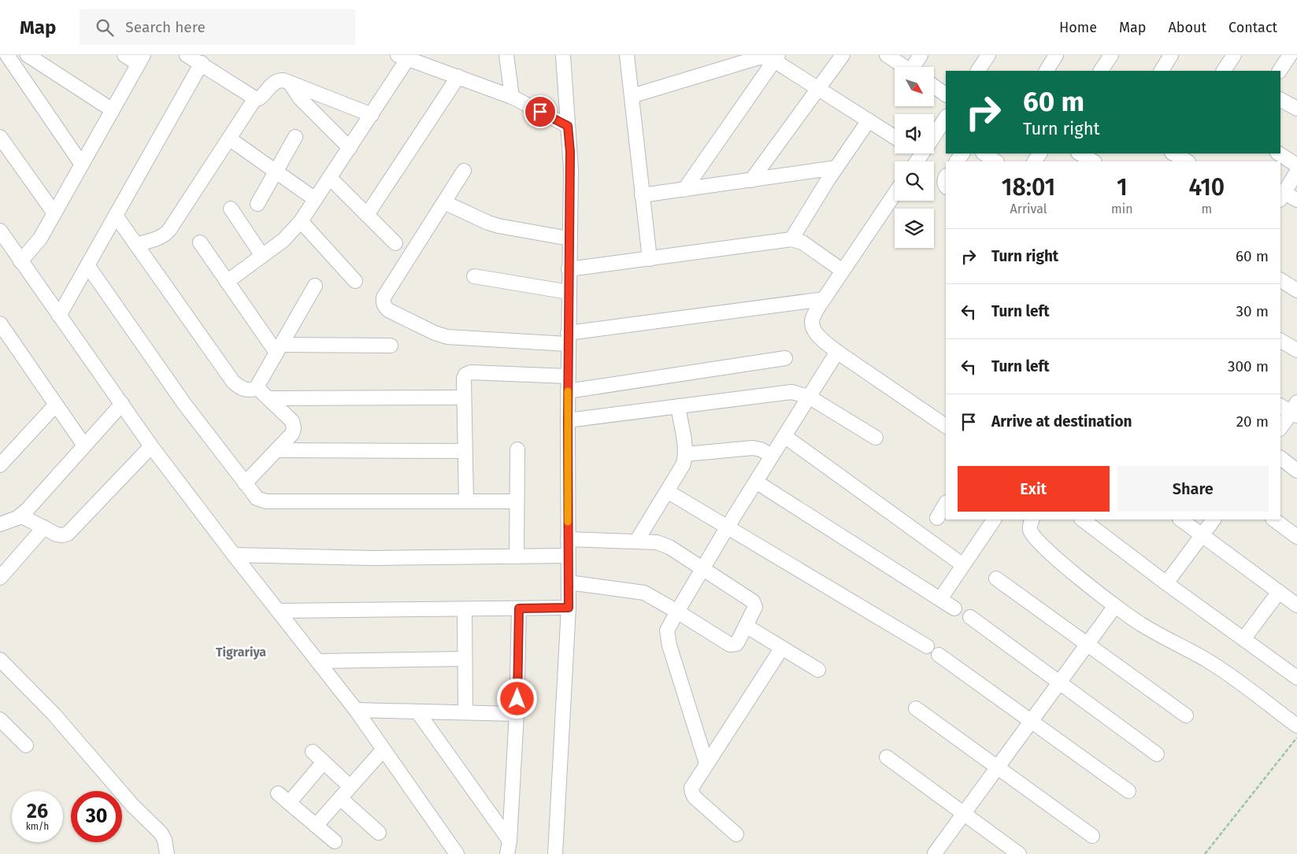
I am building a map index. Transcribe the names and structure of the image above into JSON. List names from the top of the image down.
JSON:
{
  "districts": ["Tigrariya"],
  "north": "bottom right",
  "page": {
    "header": "Map",
    "search": "Search here",
    "nav": [
      "Home",
      "Map",
      "About",
      "Contact"
    ],
    "turn": ["60 m", "Turn right"],
    "eta": [
      "18:01",
      "Arrival",
      "1",
      "min",
      "410",
      "m"
    ],
    "list": [
      {
        "name": "Turn right",
        "value": "60 m"
      },
      {
        "name": "Turn left",
        "value": "30 m"
      },
      {
        "name": "Turn left",
        "value": "300 m"
      },
      {
        "name": "Arrive at destination",
        "value": "20 m"
      }
    ],
    "buttons": ["Exit", "Share"],
    "speed": "26 km/h",
    "limit": "30"
  }
}
